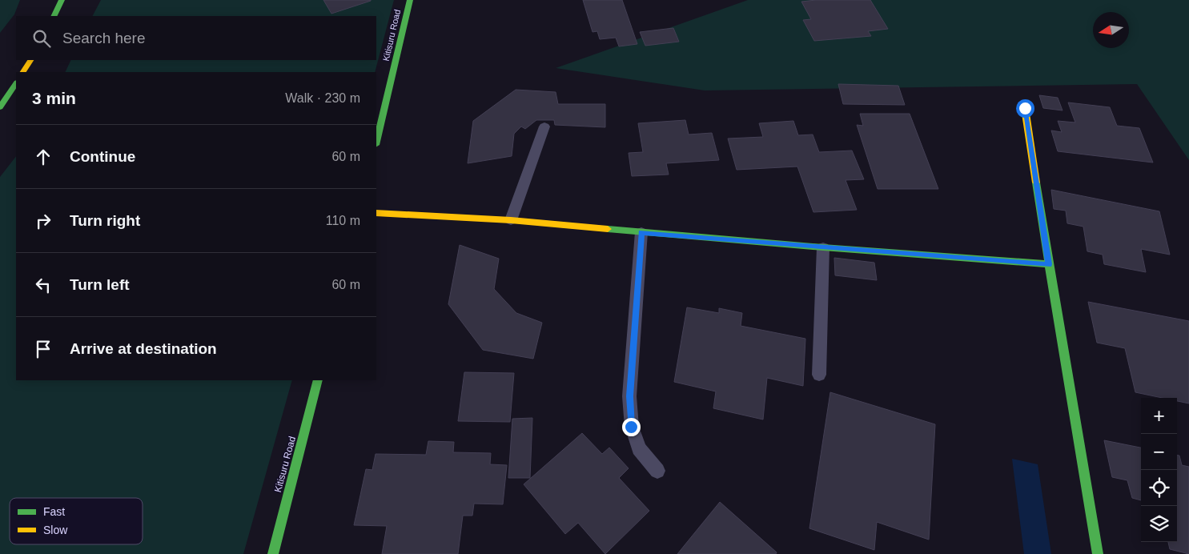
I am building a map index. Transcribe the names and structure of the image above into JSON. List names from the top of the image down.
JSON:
{
  "streets": {
    "street": ["Kitisuru Road"]
  },
  "legend": ["Fast", "Slow"],
  "north": "left",
  "page": {
    "search": "Search here",
    "heading": ["3 min", "Walk · 230 m"],
    "list": [
      ["Continue", "60 m"],
      ["Turn right", "110 m"],
      ["Turn left", "60 m"],
      "Arrive at destination"
    ],
    "map_buttons": ["+", "−"]
  }
}
